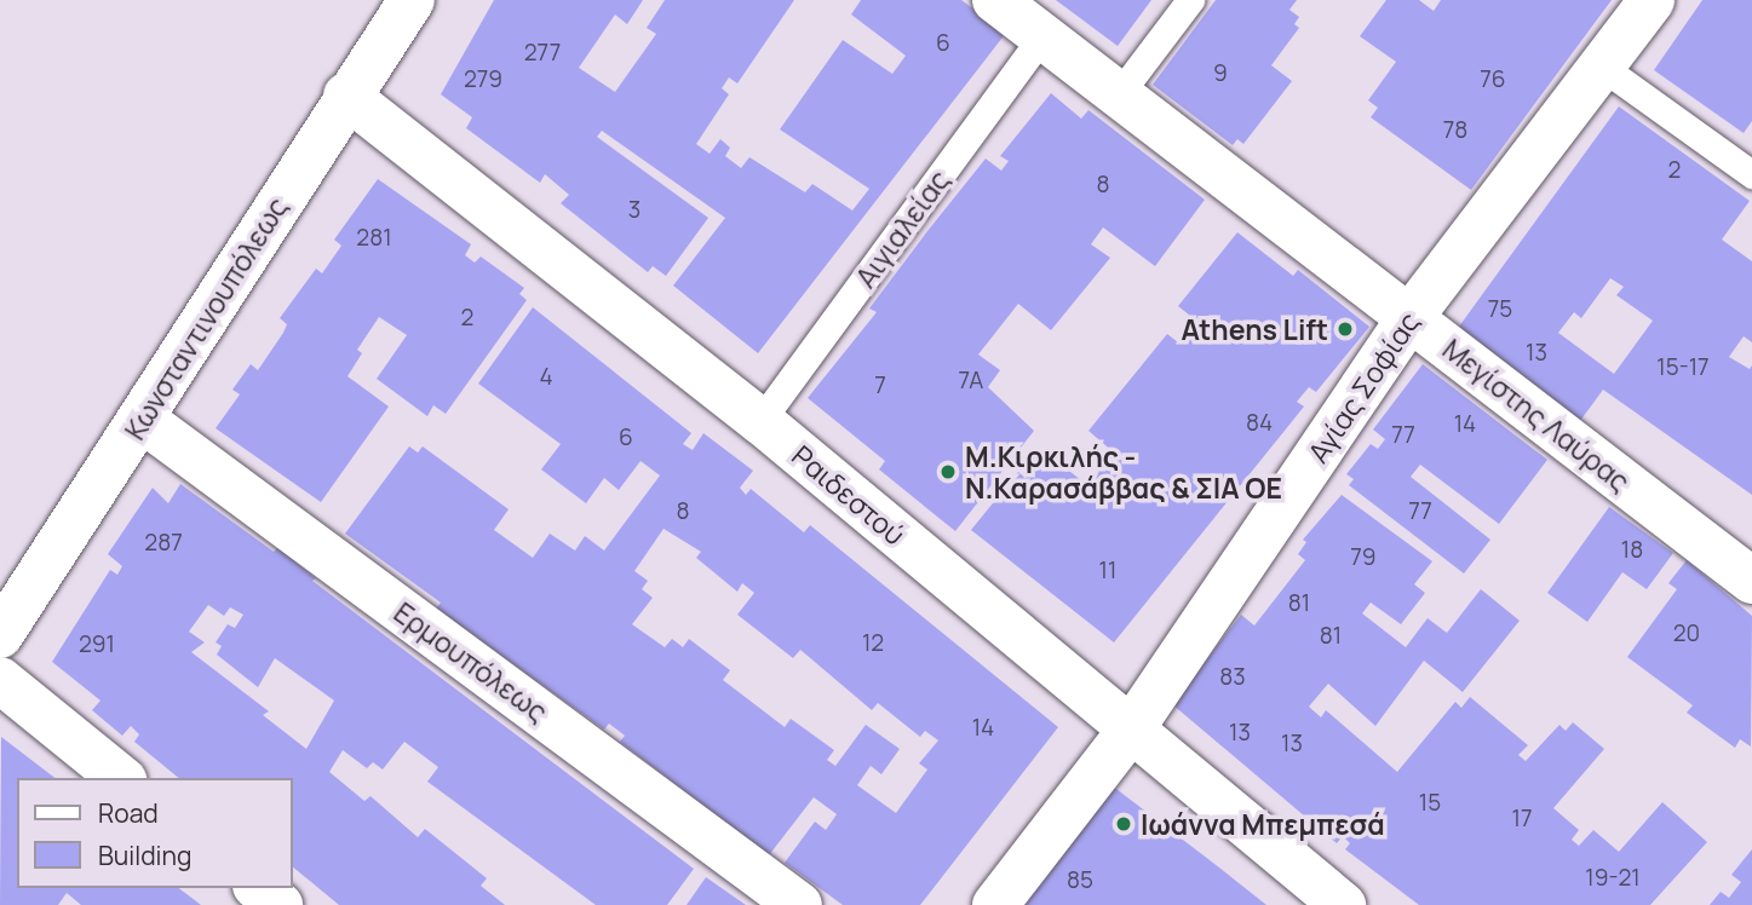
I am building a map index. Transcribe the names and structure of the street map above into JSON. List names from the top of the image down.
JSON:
{
  "streets": {
    "street": [
      "Κωνσταντινουπόλεως",
      "Αγίας Σοφίας",
      "Μεγίστης Λαύρας",
      "Ραιδεστού",
      "Ερμουπόλεως"
    ],
    "lane": ["Αιγιαλείας"]
  },
  "crossings": [
    ["Αιγιαλείας", "Μεγίστης Λαύρας"],
    ["Αιγιαλείας", "Ραιδεστού"],
    ["Κωνσταντινουπόλεως", "Ραιδεστού"],
    ["Κωνσταντινουπόλεως", "Ερμουπόλεως"],
    ["Αγίας Σοφίας", "Μεγίστης Λαύρας"],
    ["Αγίας Σοφίας", "Ραιδεστού"]
  ],
  "places": ["Athens Lift", "Μ.Κιρκιλής - Ν.Καρασάββας & ΣΙΑ ΟΕ", "Ιωάννα Μπεμπεσά"],
  "house_numbers": [
    "6",
    "277",
    "9",
    "279",
    "76",
    "78",
    "2",
    "8",
    "3",
    "281",
    "75",
    "2",
    "13",
    "15-17",
    "4",
    "7Α",
    "7",
    "84",
    "14",
    "77",
    "6",
    "8",
    "77",
    "287",
    "18",
    "79",
    "11",
    "81",
    "20",
    "81",
    "12",
    "291",
    "83",
    "14",
    "13",
    "13",
    "15",
    "17",
    "19-21",
    "85"
  ],
  "legend": ["Road", "Building"]
}
